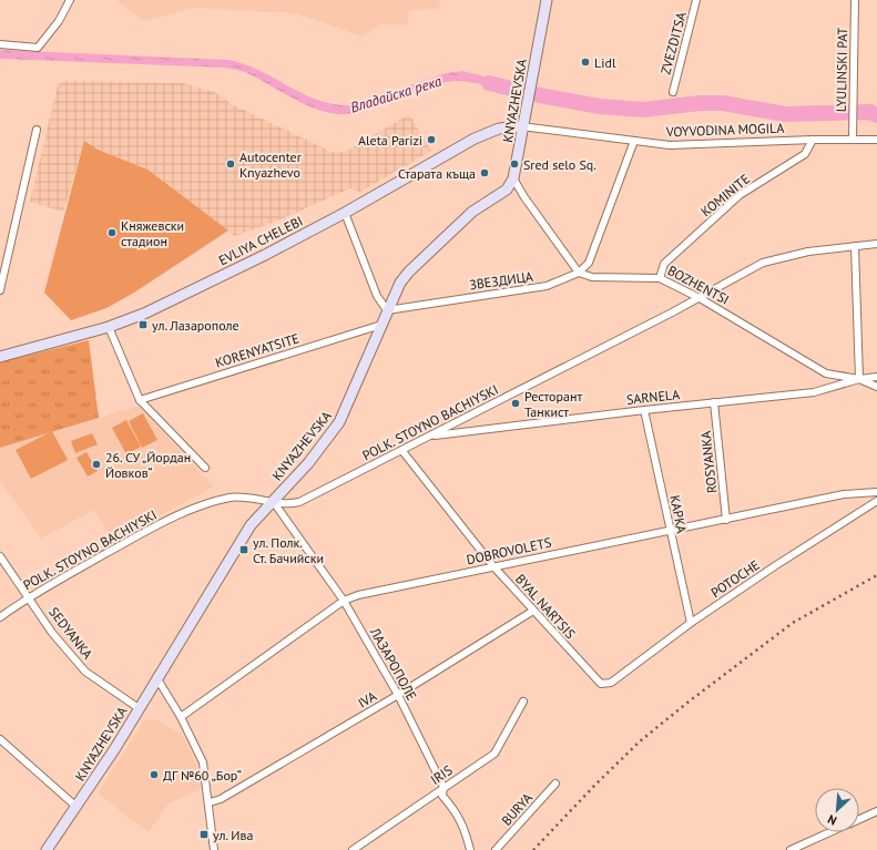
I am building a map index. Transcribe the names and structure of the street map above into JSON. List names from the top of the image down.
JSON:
{
  "streets": {
    "street": [
      "ZVEZDITSA",
      "LYULINSKI PAT",
      "KNYAZHEVSKA",
      "VOYVODINA MOGILA",
      "KOMINITE",
      "EVLIYA CHELEBI",
      "ЗВЕЗДИЦА",
      "BOZHENTSI",
      "KORENYATSITE",
      "SARNELA",
      "POLK. STOYNO BACHIYSKI",
      "ROSYANKA",
      "KAPKA",
      "DOBROVOLETS",
      "POTOCHE",
      "BYAL NARTSIS",
      "SEDYANKA",
      "ЛАЗАРОПОЛЕ",
      "IVA",
      "IRIS",
      "BURYA"
    ]
  },
  "crossings": [
    ["LYULINSKI PAT", "VOYVODINA MOGILA"],
    ["KNYAZHEVSKA", "VOYVODINA MOGILA"],
    ["KNYAZHEVSKA", "EVLIYA CHELEBI"],
    ["KNYAZHEVSKA", "ЗВЕЗДИЦА"],
    ["KNYAZHEVSKA", "KORENYATSITE"],
    ["KNYAZHEVSKA", "POLK. STOYNO BACHIYSKI"],
    ["KNYAZHEVSKA", "SEDYANKA"],
    ["KNYAZHEVSKA", "ЛАЗАРОПОЛЕ"],
    ["VOYVODINA MOGILA", "KOMINITE"],
    ["VOYVODINA MOGILA", "EVLIYA CHELEBI"],
    ["KOMINITE", "BOZHENTSI"],
    ["ЗВЕЗДИЦА", "BOZHENTSI"],
    ["BOZHENTSI", "SARNELA"],
    ["BOZHENTSI", "POLK. STOYNO BACHIYSKI"],
    ["SARNELA", "POLK. STOYNO BACHIYSKI"],
    ["SARNELA", "ROSYANKA"],
    ["SARNELA", "KAPKA"],
    ["POLK. STOYNO BACHIYSKI", "BYAL NARTSIS"],
    ["POLK. STOYNO BACHIYSKI", "SEDYANKA"],
    ["POLK. STOYNO BACHIYSKI", "ЛАЗАРОПОЛЕ"],
    ["ROSYANKA", "DOBROVOLETS"],
    ["KAPKA", "DOBROVOLETS"],
    ["KAPKA", "POTOCHE"],
    ["DOBROVOLETS", "BYAL NARTSIS"],
    ["DOBROVOLETS", "ЛАЗАРОПОЛЕ"],
    ["POTOCHE", "BYAL NARTSIS"],
    ["BYAL NARTSIS", "IVA"],
    ["ЛАЗАРОПОЛЕ", "IVA"],
    ["ЛАЗАРОПОЛЕ", "IRIS"]
  ],
  "water": ["Владайска река"],
  "places": {
    "other": [
      "Lidl",
      "Aleta Parizi",
      "Autocenter Knyazhevo",
      "Sred selo Sq.",
      "Старата къща",
      "Княжевски стадион",
      "Ресторант Танкист",
      "26. СУ „Йордан Йовков“",
      "ДГ №60 „Бор“"
    ],
    "transit": ["ул. Лазарополе", "ул. Полк. Ст. Бачийски", "ул. Ива"]
  },
  "north": "bottom left"
}
